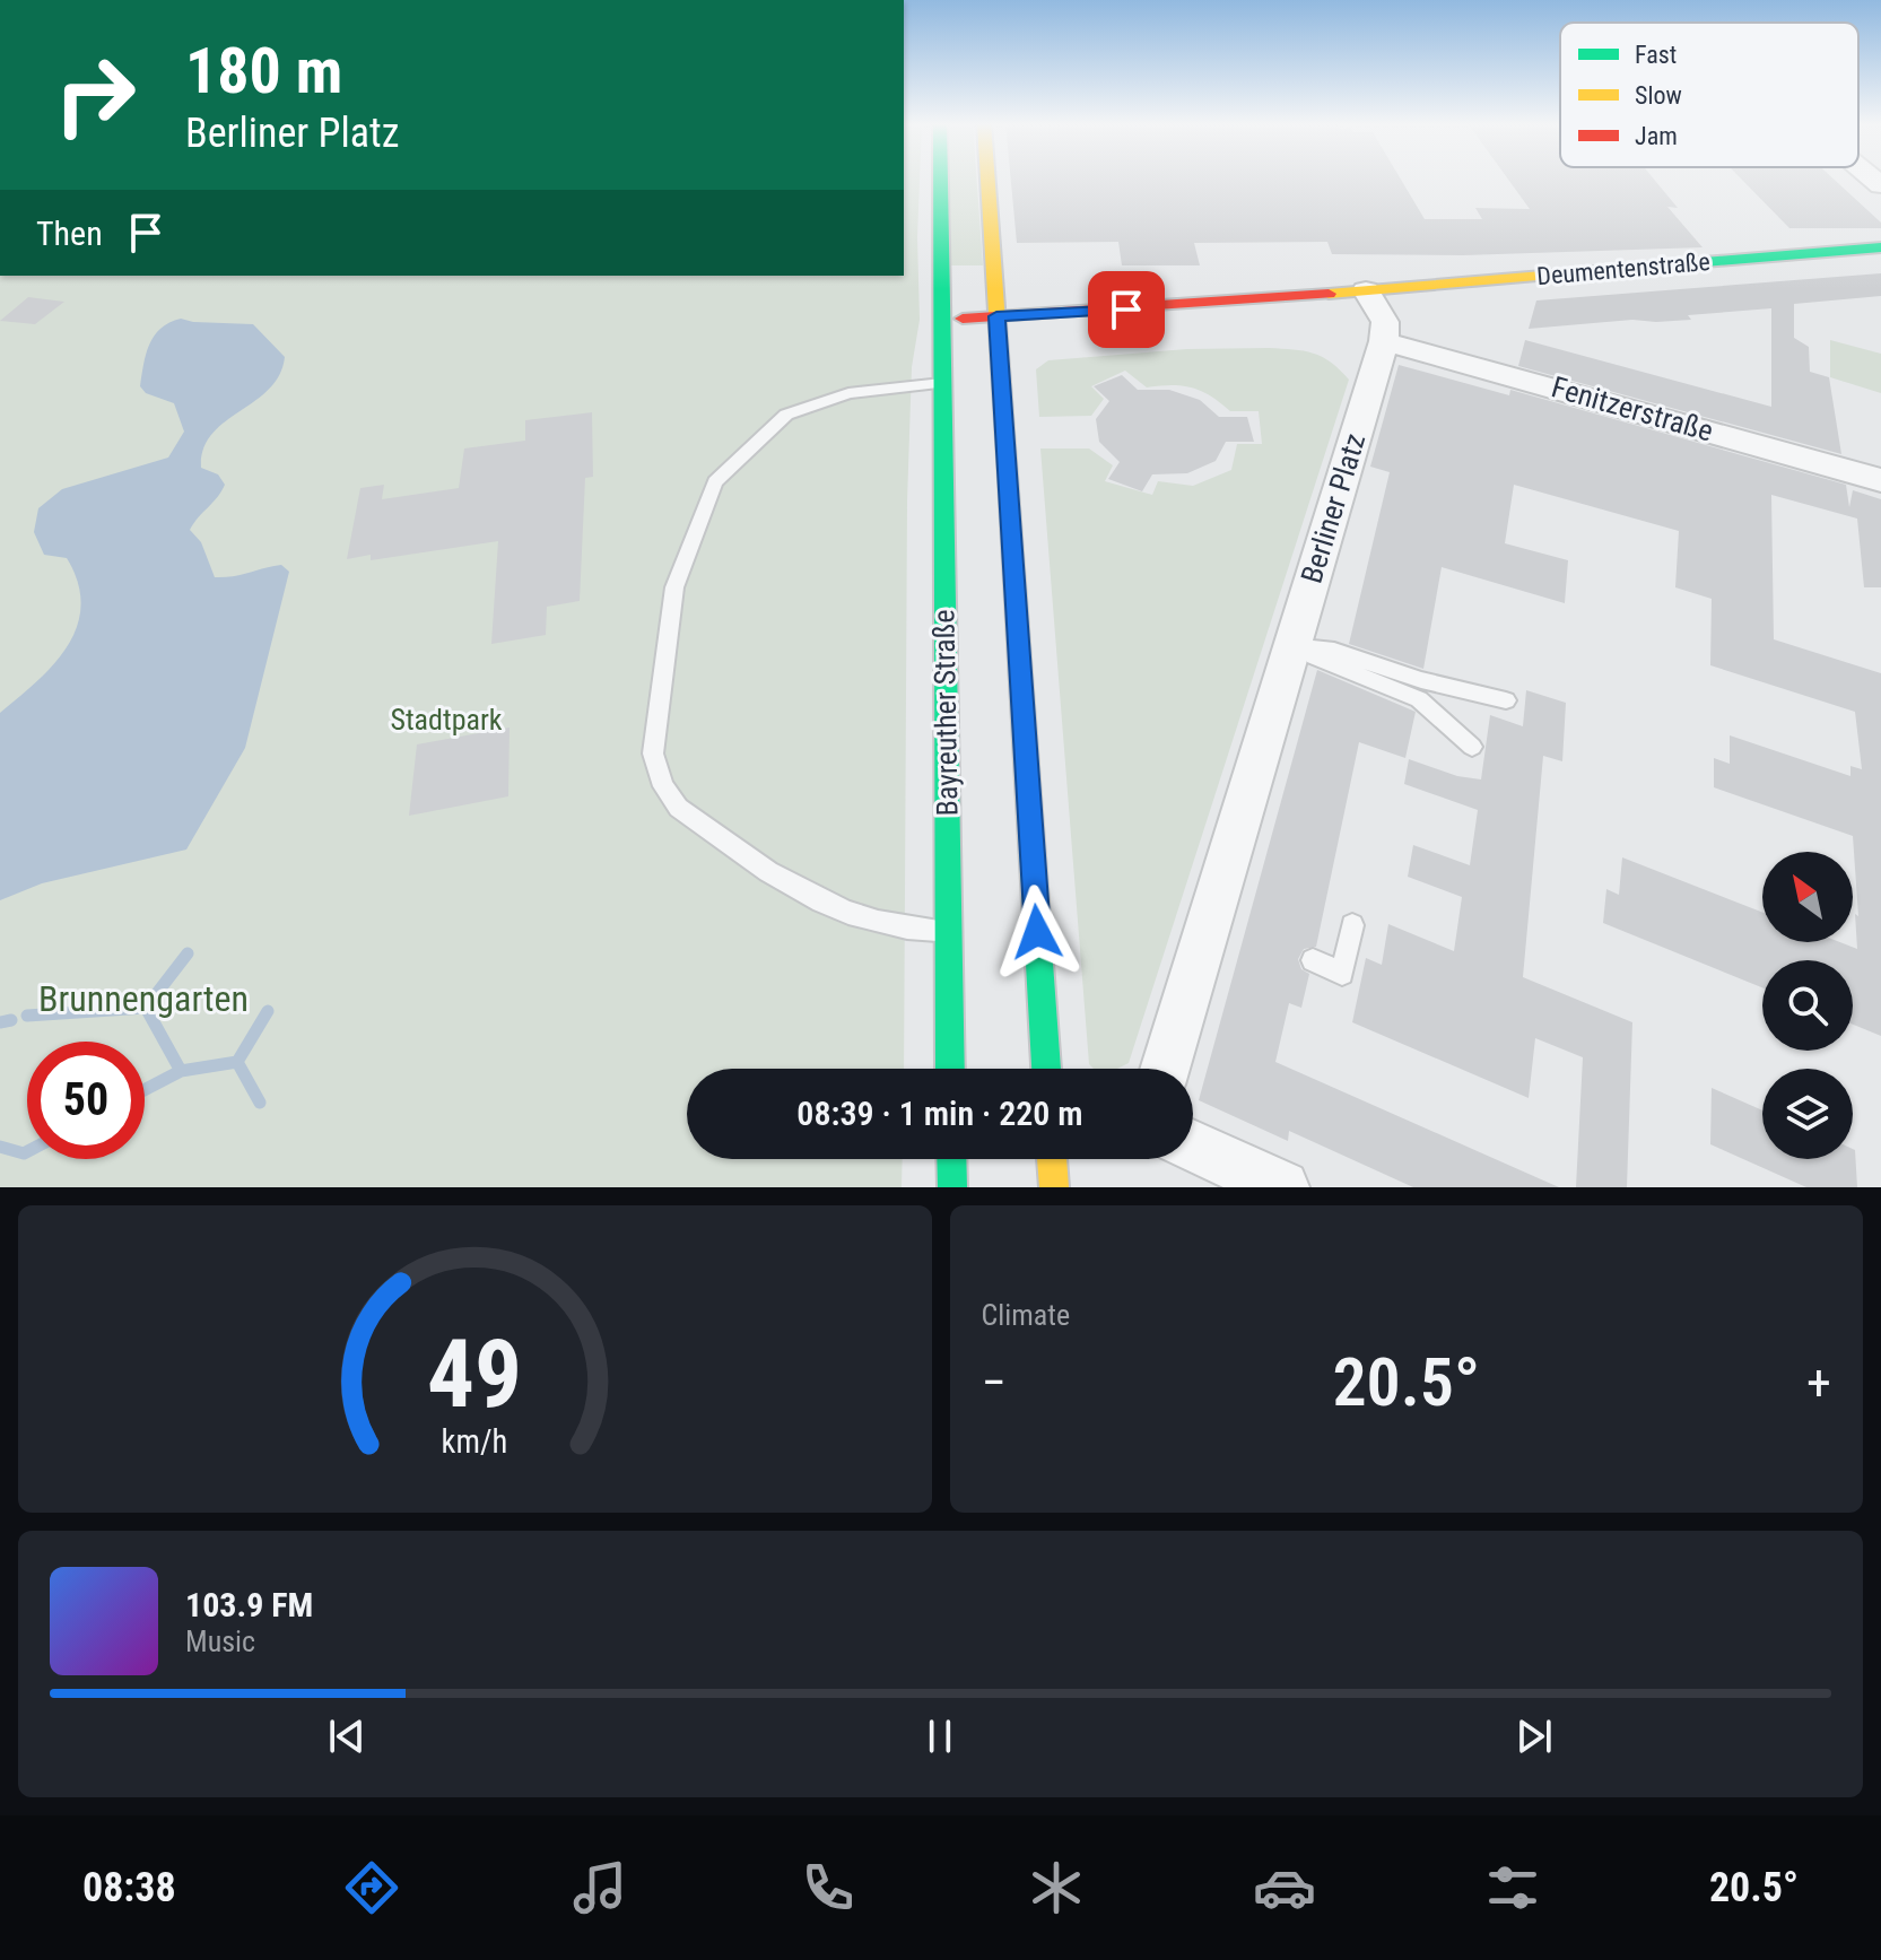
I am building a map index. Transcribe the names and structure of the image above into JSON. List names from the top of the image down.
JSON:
{
  "streets": {
    "main road": ["Deumentenstraße", "Bayreuther Straße"],
    "street": ["Fenitzerstraße", "Berliner Platz"]
  },
  "crossings": [
    ["Fenitzerstraße", "Berliner Platz"]
  ],
  "parks": ["Stadtpark", "Brunnengarten"],
  "legend": ["Fast", "Slow", "Jam"],
  "north": "top left",
  "page": {
    "turn": ["180 m", "Berliner Platz"],
    "then": "Then",
    "limit": "50",
    "trip": "08:39 · 1 min · 220 m",
    "tile": "Climate",
    "heat": ["−", "20.5°", "+"],
    "song": ["103.9 FM", "Music"],
    "tabs": ["08:38", "20.5°"],
    "gauge": ["49", "km/h"]
  }
}
